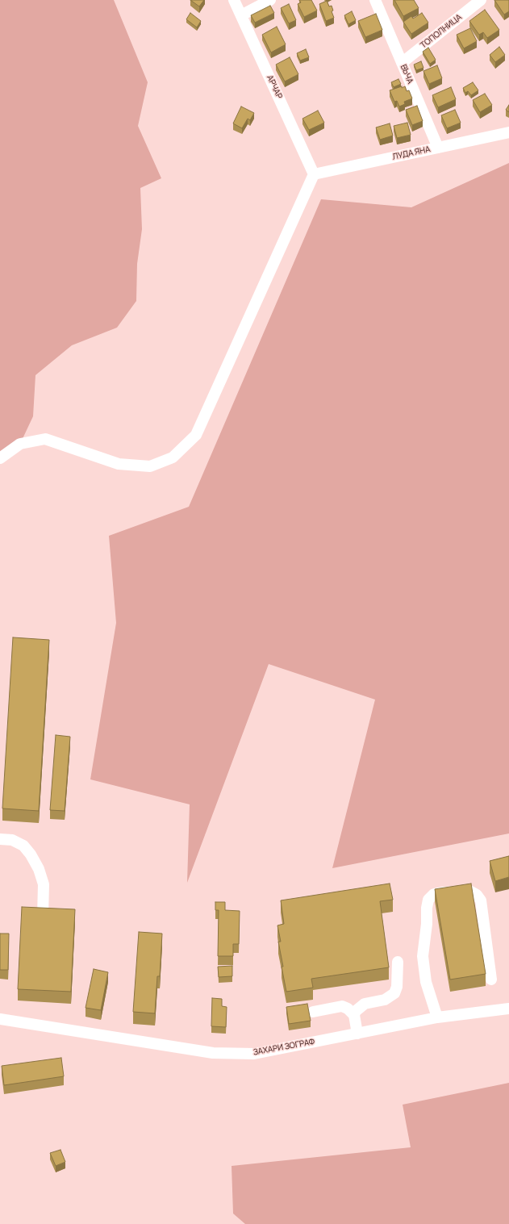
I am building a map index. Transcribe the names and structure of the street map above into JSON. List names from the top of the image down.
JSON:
{
  "streets": {
    "street": [
      "ТОПОЛНИЦА",
      "ВЪЧА",
      "АРЧАР",
      "ЛУДА ЯНА",
      "ЗАХАРИ ЗОГРАФ"
    ]
  },
  "crossings": [
    ["ТОПОЛНИЦА", "ВЪЧА"],
    ["ВЪЧА", "ЛУДА ЯНА"],
    ["АРЧАР", "ЛУДА ЯНА"]
  ]
}
